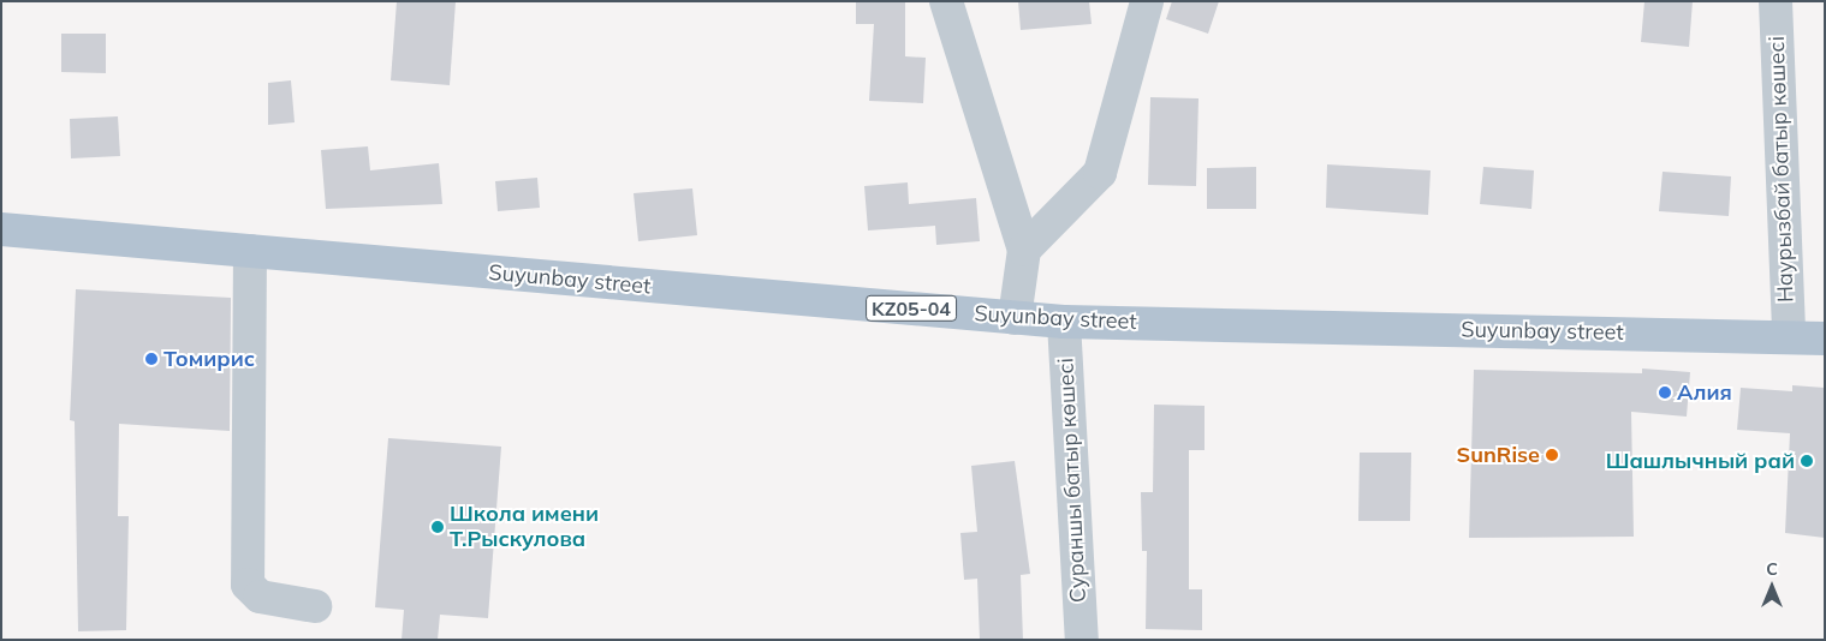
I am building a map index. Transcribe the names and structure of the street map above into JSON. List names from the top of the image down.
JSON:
{
  "streets": {
    "main road": ["Suyunbay street", "KZ05-04"],
    "street": ["Наурызбай батыр көшесі", "Сураншы батыр көшесі"]
  },
  "crossings": [
    ["Наурызбай батыр көшесі", "Suyunbay street"],
    ["Suyunbay street", "Сураншы батыр көшесі"]
  ],
  "places": [
    "Томирис",
    "Алия",
    "SunRise",
    "Шашлычный рай",
    "Школа имени Т.Рыскулова"
  ],
  "north": "top"
}
